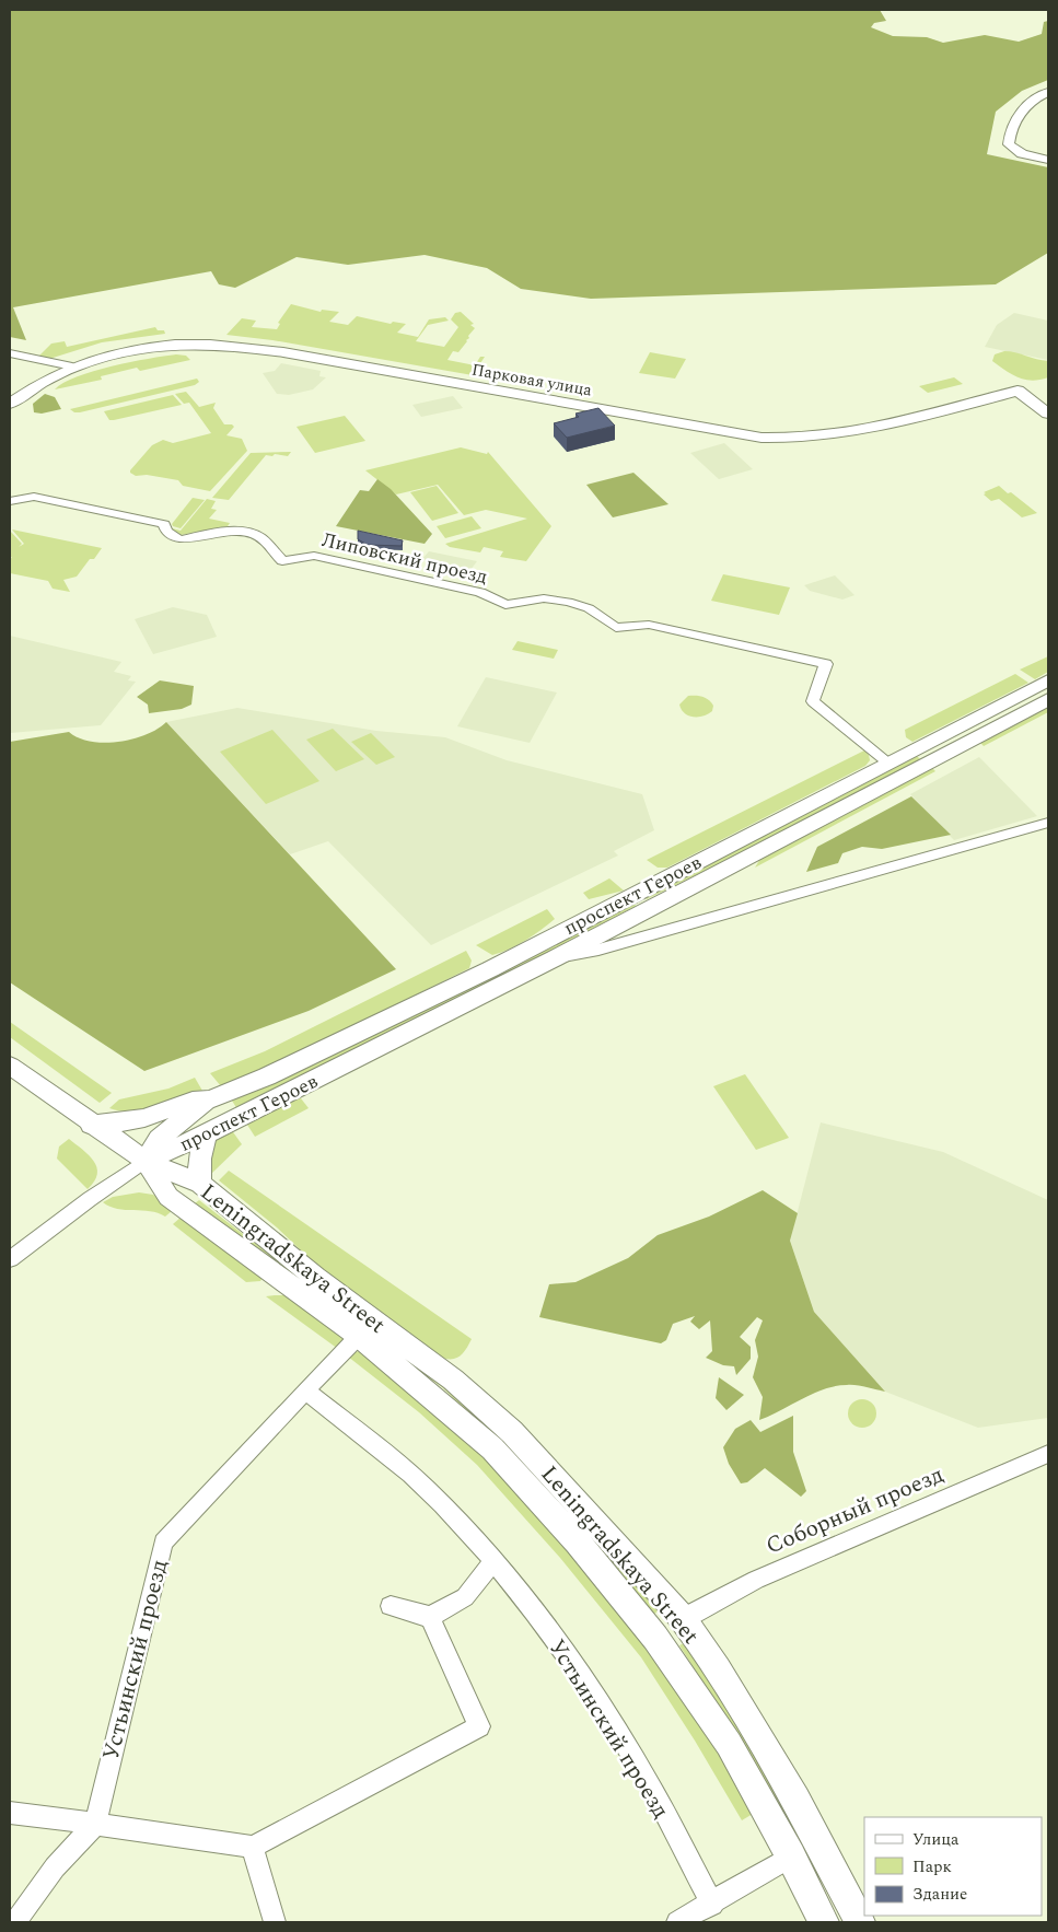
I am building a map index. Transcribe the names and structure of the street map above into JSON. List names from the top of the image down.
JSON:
{
  "streets": {
    "main road": ["Парковая улица", "проспект Героев", "Leningradskaya Street"],
    "street": ["Липовский проезд", "Соборный проезд", "Устьинский проезд"]
  },
  "crossings": [
    ["Липовский проезд", "проспект Героев"],
    ["проспект Героев", "Leningradskaya Street"],
    ["Leningradskaya Street", "Соборный проезд"],
    ["Leningradskaya Street", "Устьинский проезд"]
  ],
  "legend": ["Улица", "Парк", "Здание"]
}
